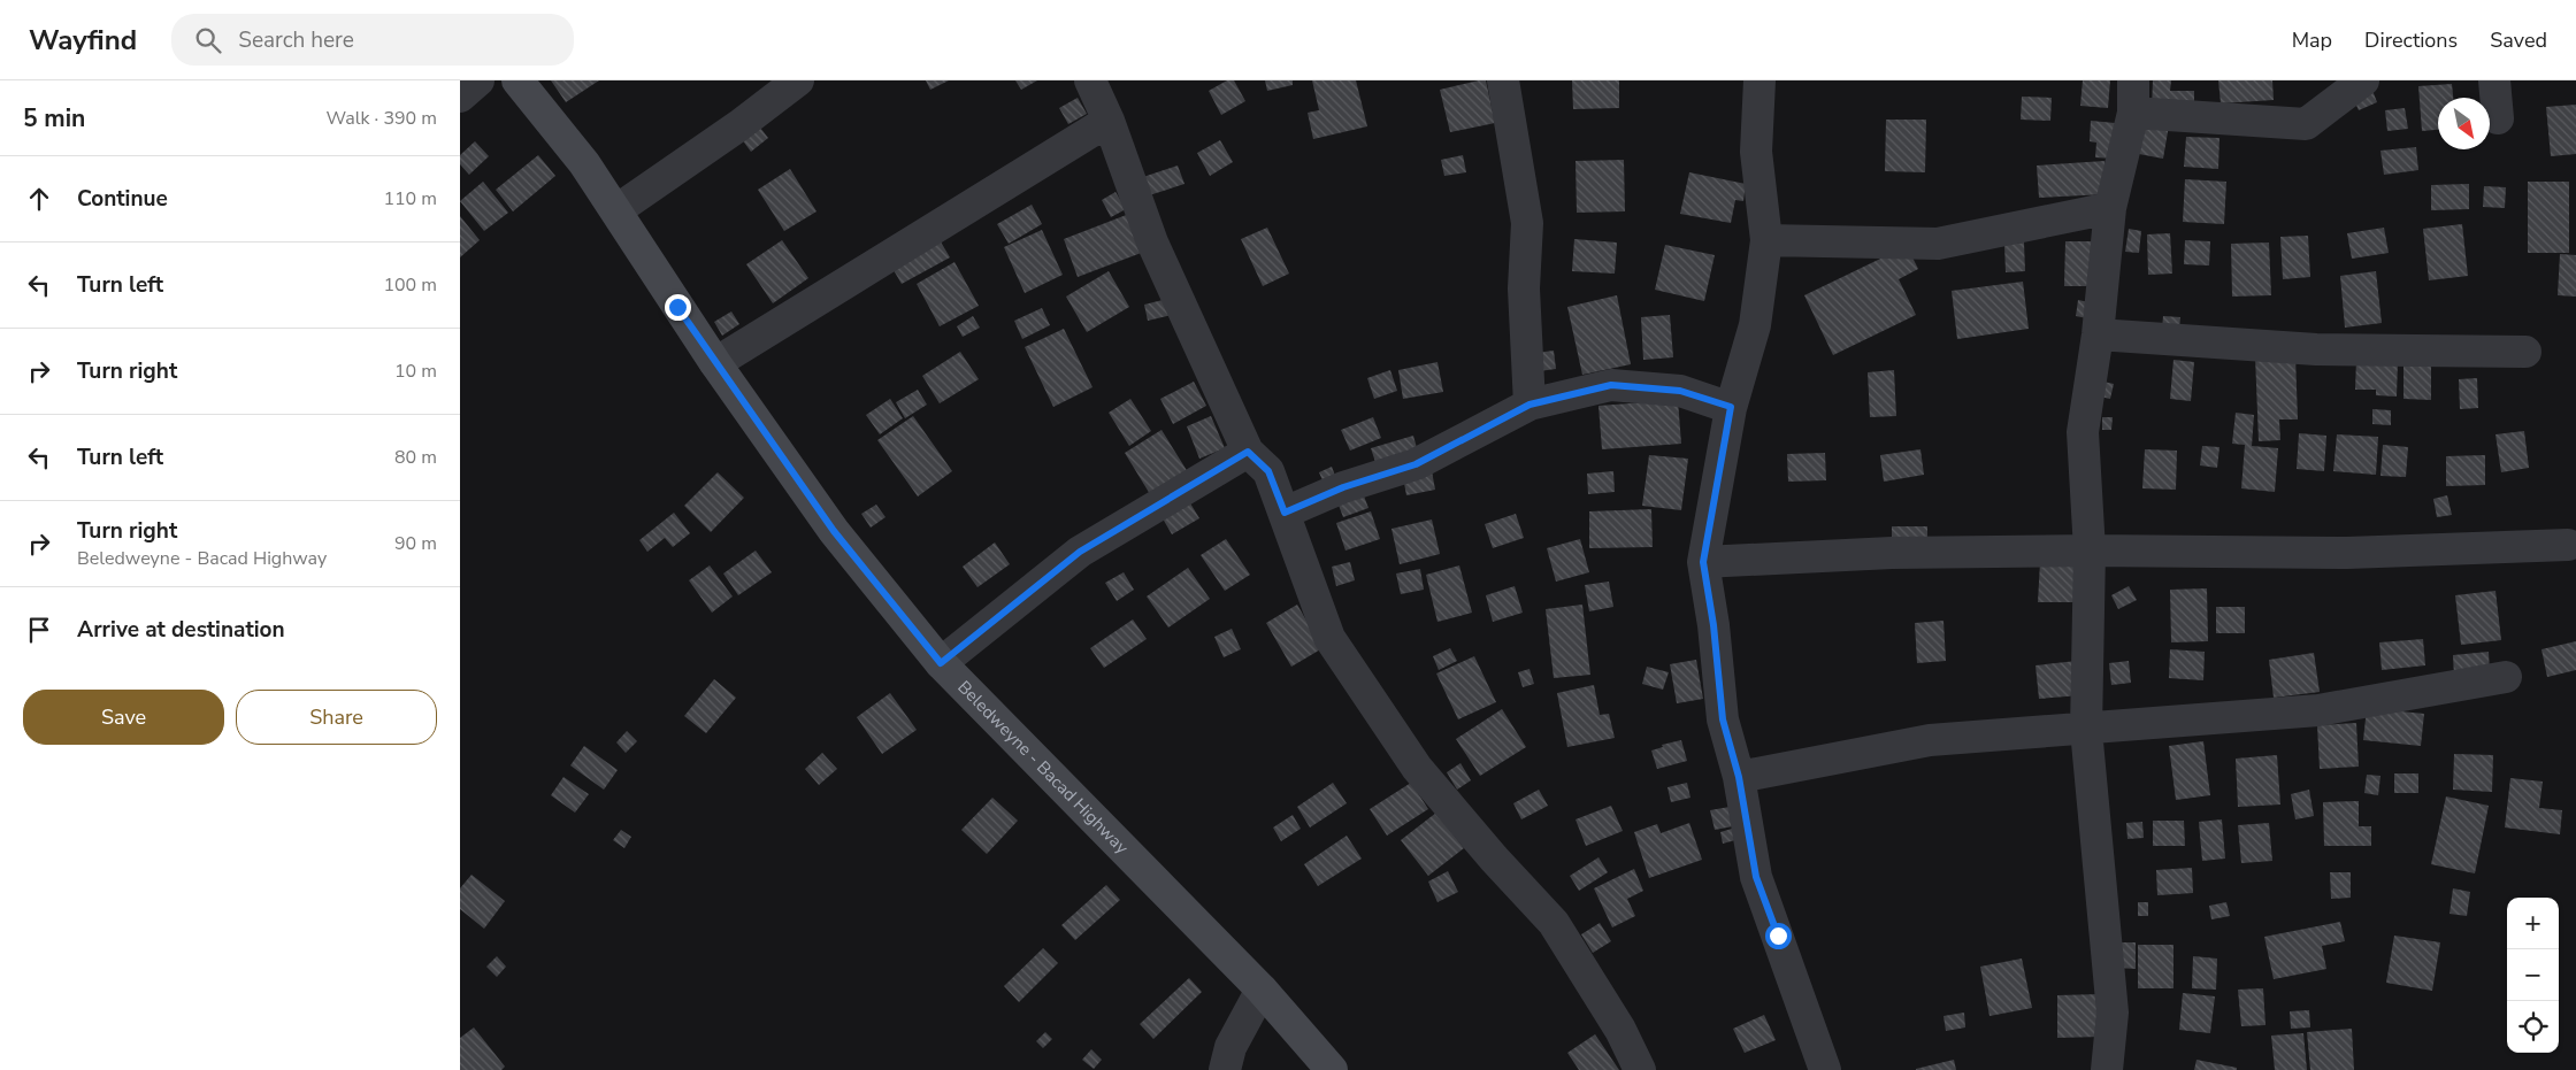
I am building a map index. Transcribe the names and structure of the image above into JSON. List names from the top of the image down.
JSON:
{
  "streets": {
    "street": ["Beledweyne - Bacad Highway"]
  },
  "north": "bottom right",
  "page": {
    "header": "Wayfind",
    "search": "Search here",
    "nav": ["Map", "Directions", "Saved"],
    "heading": ["5 min", "Walk · 390 m"],
    "list": [
      ["Continue", "110 m"],
      ["Turn left", "100 m"],
      ["Turn right", "10 m"],
      ["Turn left", "80 m"],
      ["Turn right", "Beledweyne - Bacad Highway", "90 m"],
      "Arrive at destination"
    ],
    "buttons": ["Save", "Share"],
    "map_buttons": ["+", "−"]
  }
}
